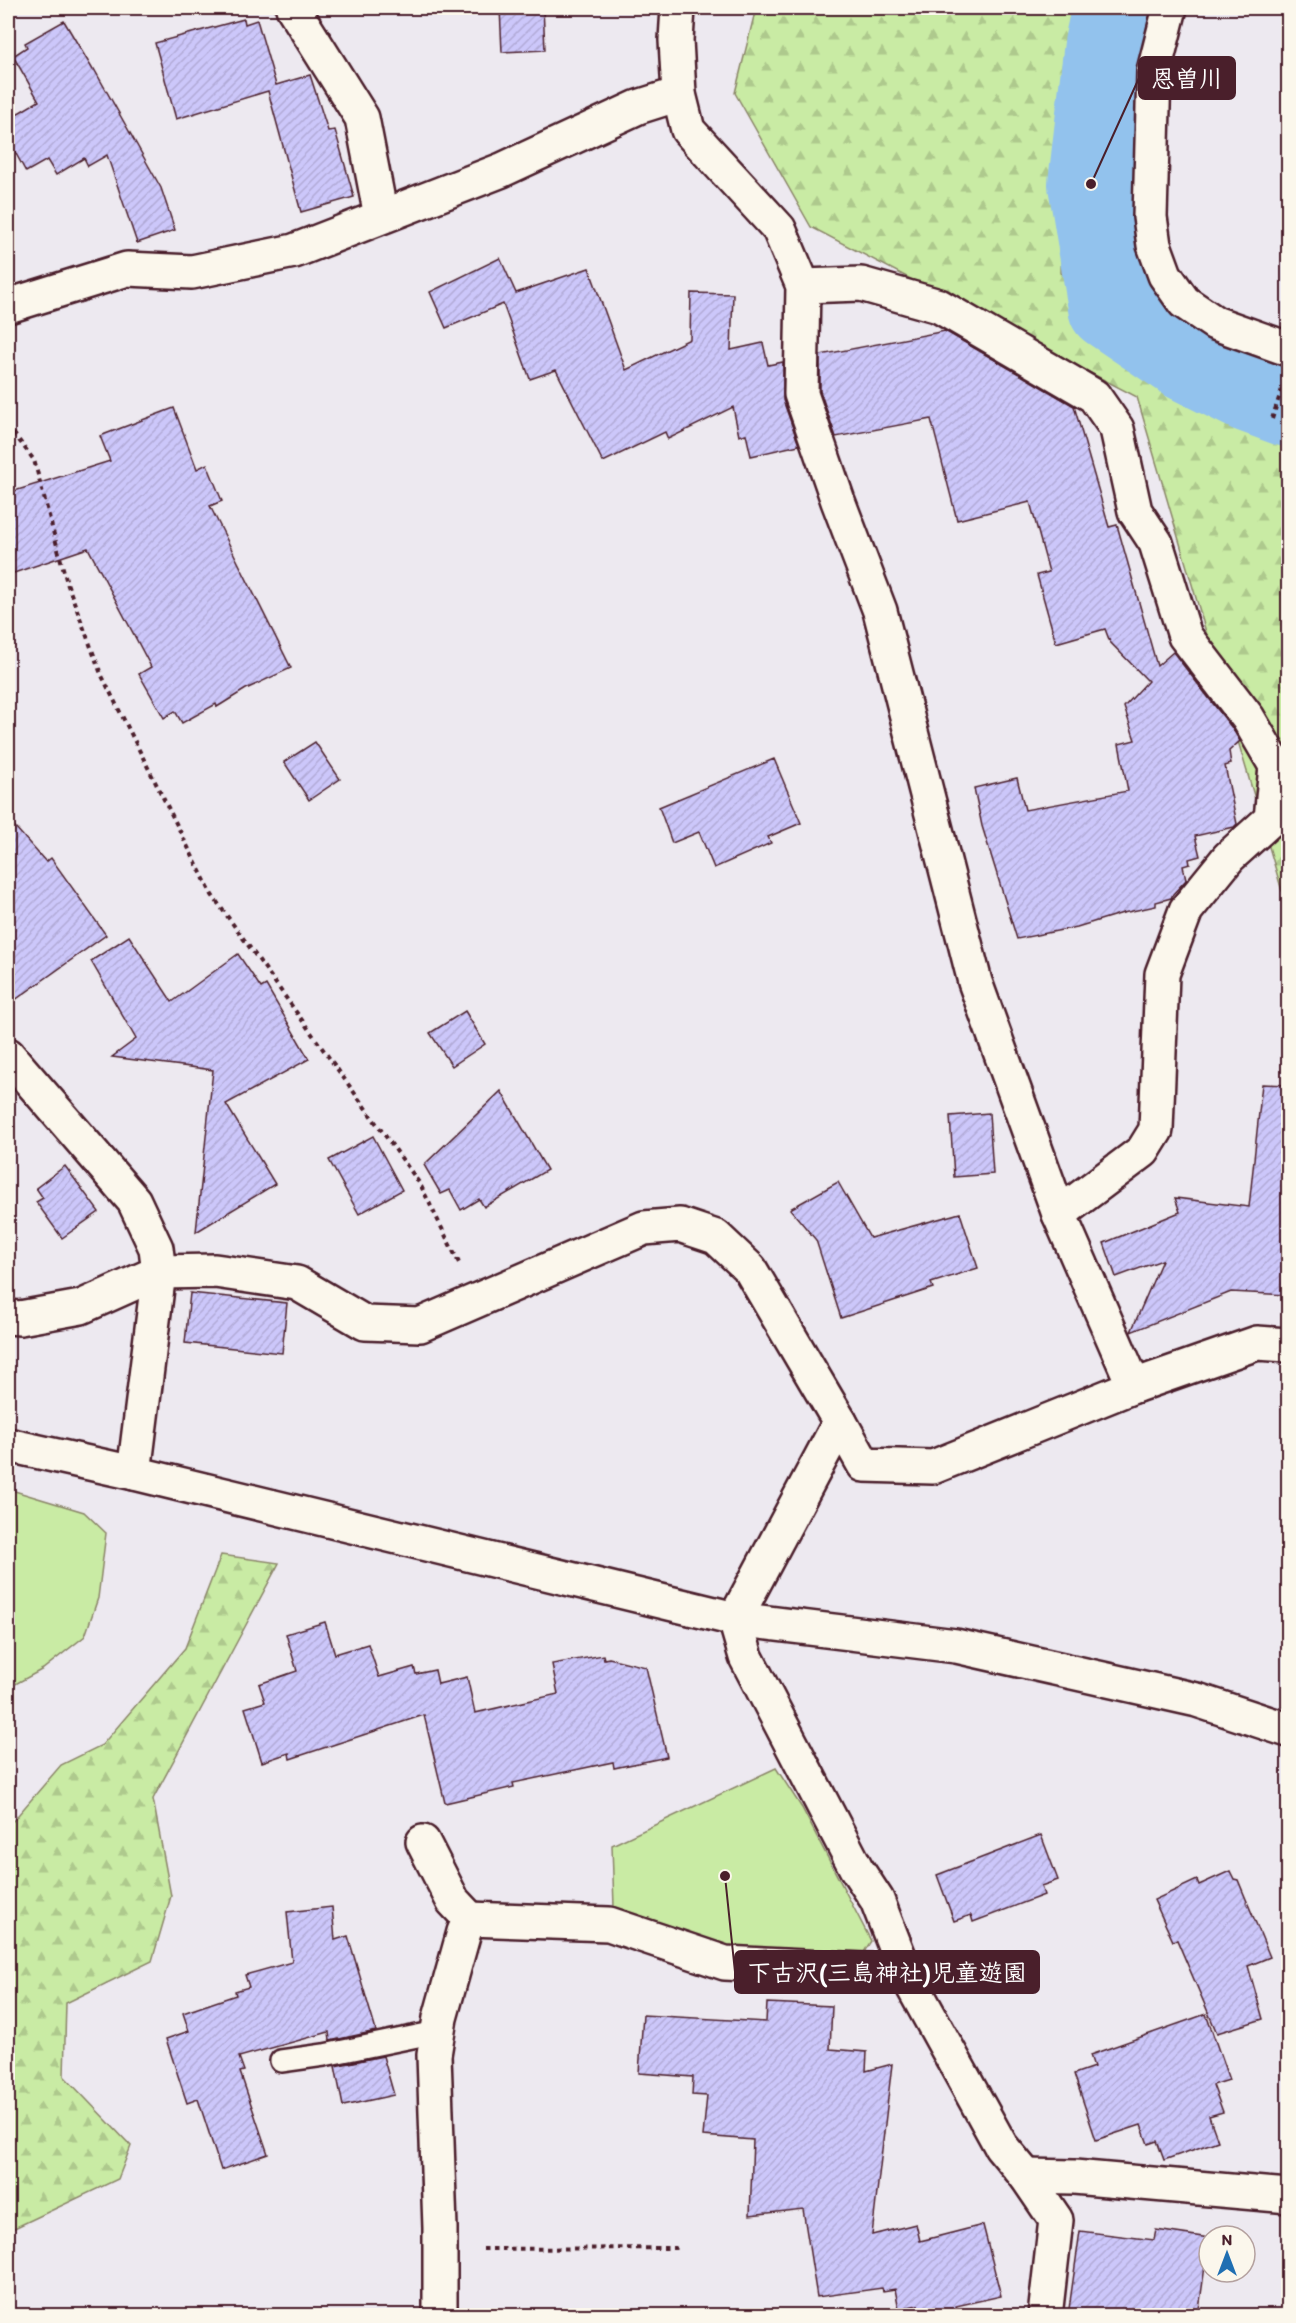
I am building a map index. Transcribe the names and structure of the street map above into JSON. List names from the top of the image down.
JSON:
{
  "places": ["恩曽川", "下古沢(三島神社)児童遊園"],
  "north": "top"
}
